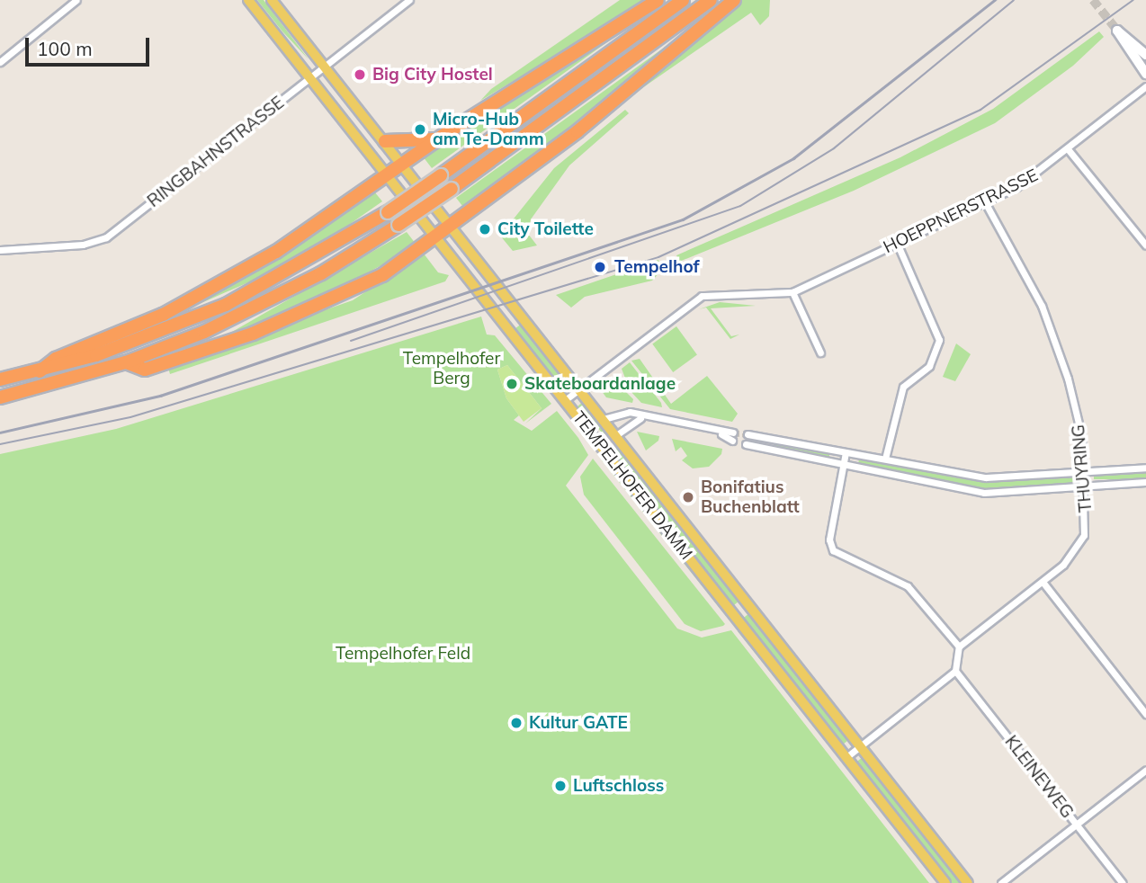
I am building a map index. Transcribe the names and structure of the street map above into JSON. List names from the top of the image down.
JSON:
{
  "streets": {
    "main road": ["TEMPELHOFER DAMM"],
    "street": [
      "RINGBAHNSTRASSE",
      "HOEPPNERSTRASSE",
      "THUYRING",
      "KLEINEWEG"
    ]
  },
  "crossings": [
    ["RINGBAHNSTRASSE", "TEMPELHOFER DAMM"],
    ["HOEPPNERSTRASSE", "THUYRING"],
    ["HOEPPNERSTRASSE", "TEMPELHOFER DAMM"]
  ],
  "parks": ["Tempelhofer Berg", "Tempelhofer Feld"],
  "places": [
    "Big City Hostel",
    "Micro-Hub am Te-Damm",
    "City Toilette",
    "Tempelhof",
    "Skateboardanlage",
    "Bonifatius Buchenblatt",
    "Kultur GATE",
    "Luftschloss"
  ],
  "scale_bar": "100 m"
}
